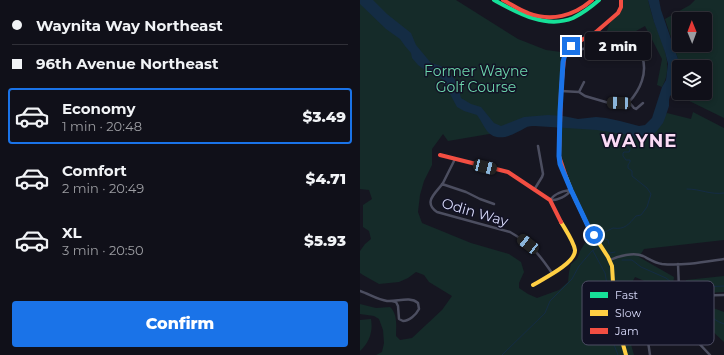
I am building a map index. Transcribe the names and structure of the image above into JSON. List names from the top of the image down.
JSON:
{
  "streets": {
    "street": ["Odin Way"]
  },
  "districts": ["WAYNE"],
  "parks": ["Former Wayne Golf Course"],
  "legend": ["Fast", "Slow", "Jam"],
  "north": "top",
  "page": {
    "banner": ["Waynita Way Northeast", "96th Avenue Northeast"],
    "bubble": "2 min",
    "list": [
      {
        "name": "Economy",
        "note": "1 min · 20:48",
        "value": "$3.49"
      },
      {
        "name": "Comfort",
        "note": "2 min · 20:49",
        "value": "$4.71"
      },
      {
        "name": "XL",
        "note": "3 min · 20:50",
        "value": "$5.93"
      }
    ],
    "buttons": "Confirm"
  }
}
